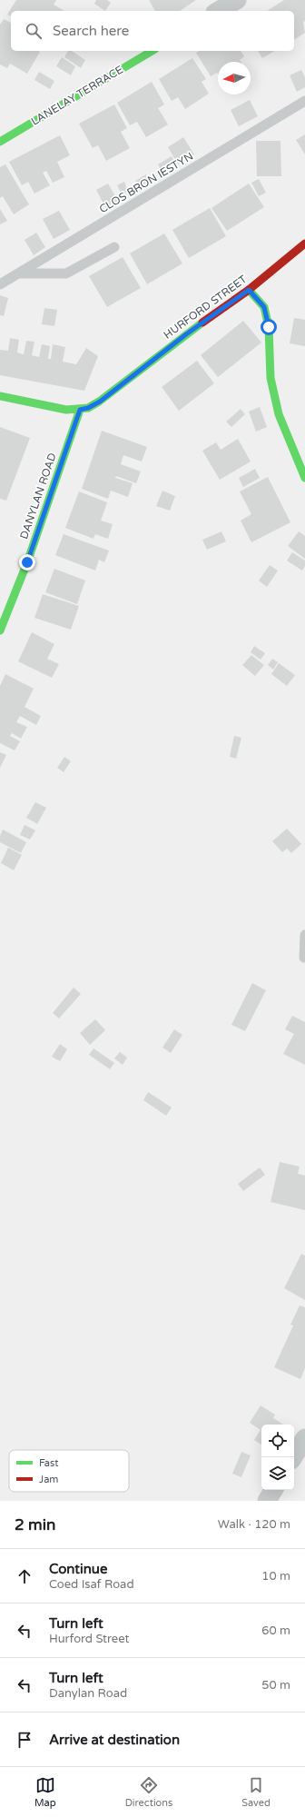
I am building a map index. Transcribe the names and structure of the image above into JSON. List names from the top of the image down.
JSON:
{
  "streets": {
    "street": ["LANELAY TERRACE", "HURFORD STREET", "DANYLAN ROAD"],
    "lane": ["CLOS BRON IESTYN"]
  },
  "crossings": [
    ["HURFORD STREET", "DANYLAN ROAD"]
  ],
  "legend": ["Fast", "Jam"],
  "north": "left",
  "page": {
    "search": "Search here",
    "heading": ["2 min", "Walk · 120 m"],
    "list": [
      ["Continue", "Coed Isaf Road", "10 m"],
      ["Turn left", "Hurford Street", "60 m"],
      ["Turn left", "Danylan Road", "50 m"],
      "Arrive at destination"
    ],
    "nav": ["Map", "Directions", "Saved"]
  }
}
